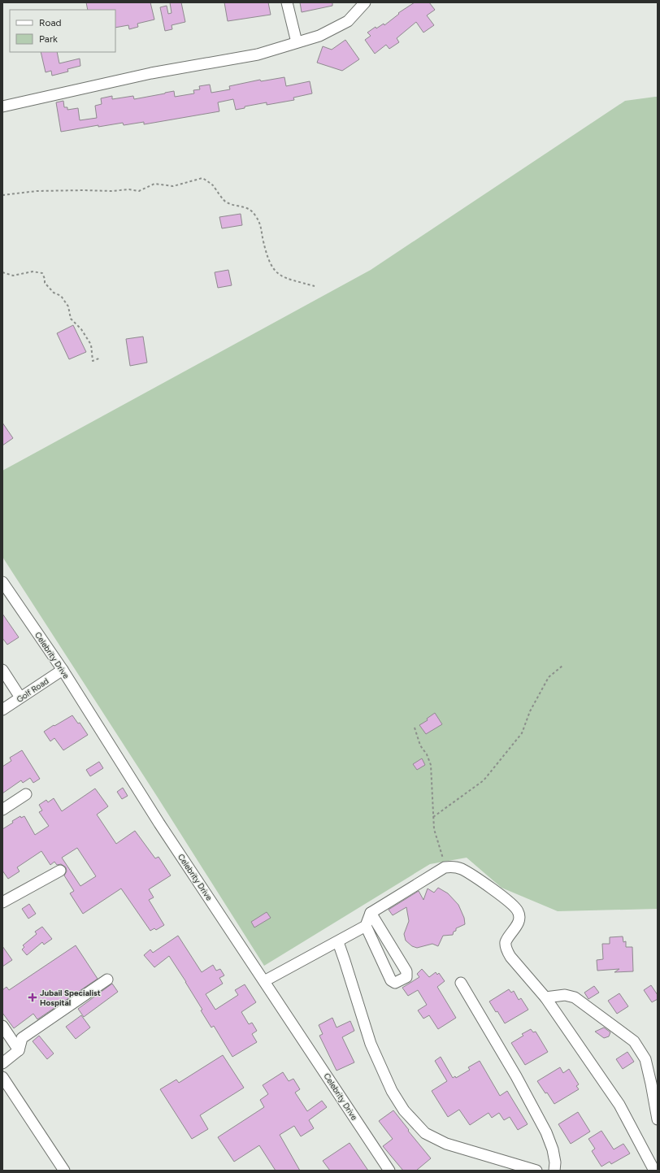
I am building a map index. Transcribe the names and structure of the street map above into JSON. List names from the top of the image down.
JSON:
{
  "streets": {
    "street": ["Celebrity Drive", "Golf Road"]
  },
  "crossings": [
    ["Celebrity Drive", "Golf Road"]
  ],
  "places": {
    "health": ["Jubail Specialist Hospital"]
  },
  "legend": ["Road", "Park"]
}
